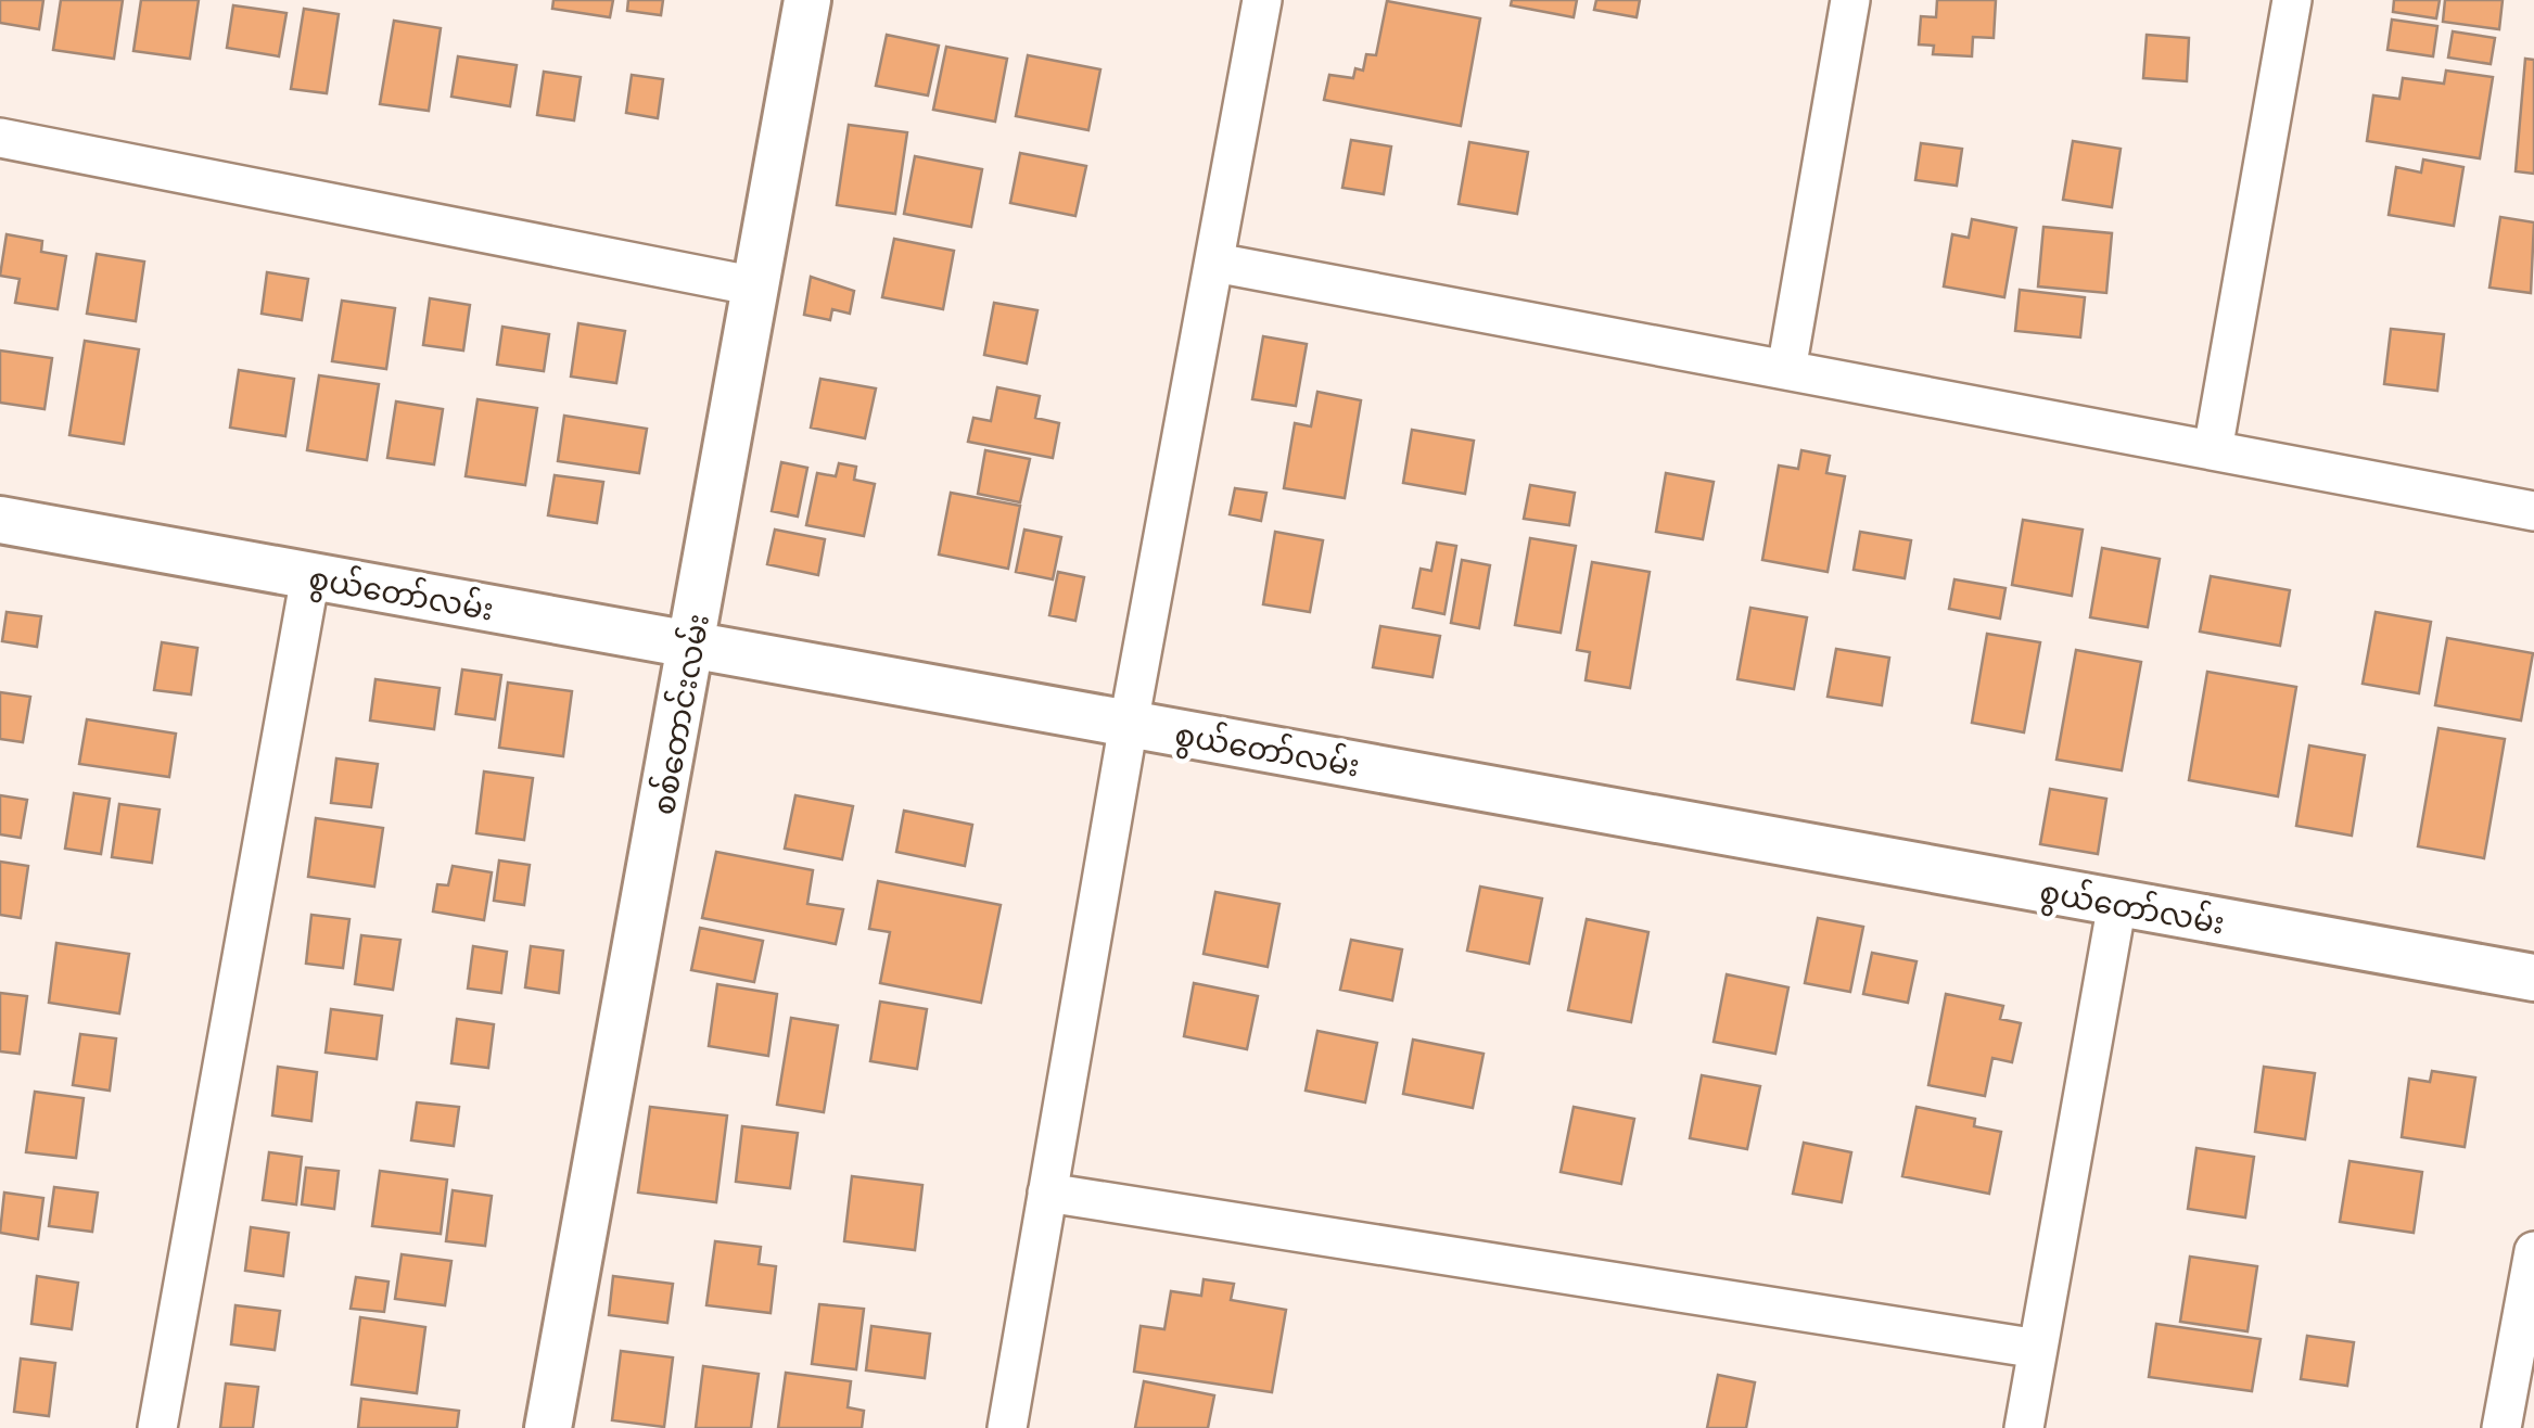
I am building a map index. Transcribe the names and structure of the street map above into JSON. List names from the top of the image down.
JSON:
{
  "streets": {
    "street": ["စွယ်တော်လမ်း", "စစ်တောင်းလမ်း"]
  },
  "crossings": [
    ["စွယ်တော်လမ်း", "စစ်တောင်းလမ်း"]
  ]
}
